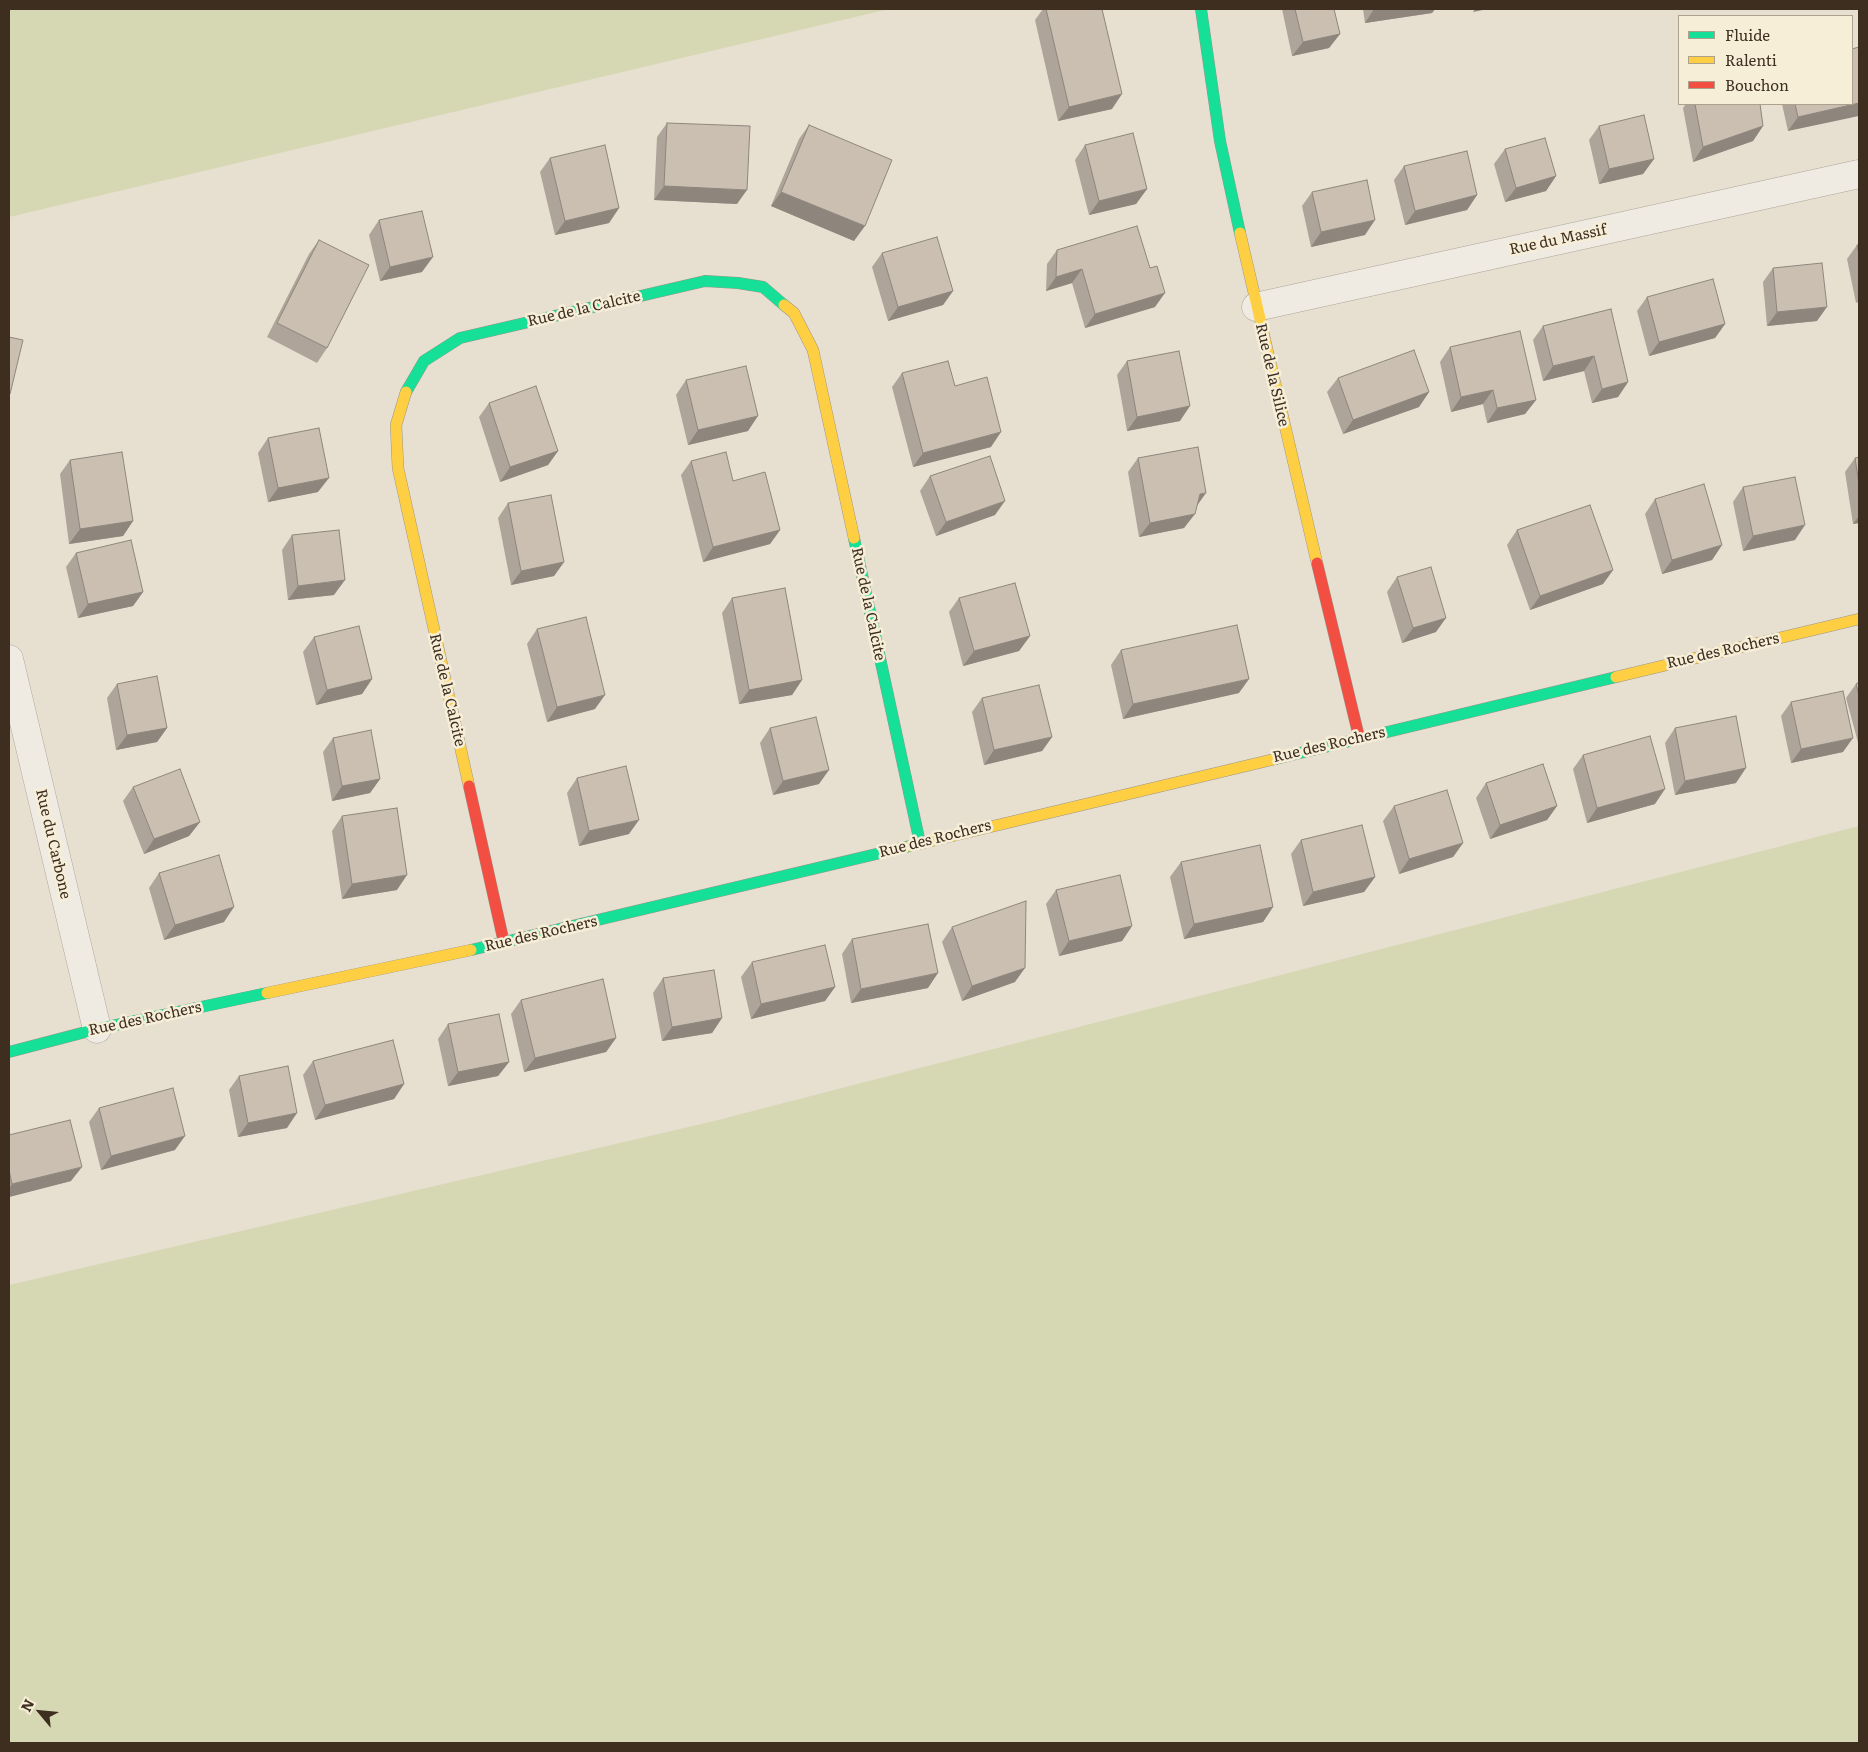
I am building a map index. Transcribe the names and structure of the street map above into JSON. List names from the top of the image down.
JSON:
{
  "streets": {
    "street": [
      "Rue du Massif",
      "Rue de la Calcite",
      "Rue de la Silice",
      "Rue des Rochers",
      "Rue du Carbone"
    ]
  },
  "crossings": [
    ["Rue du Massif", "Rue de la Silice"],
    ["Rue de la Calcite", "Rue des Rochers"],
    ["Rue de la Silice", "Rue des Rochers"],
    ["Rue des Rochers", "Rue du Carbone"]
  ],
  "legend": ["Fluide", "Ralenti", "Bouchon"],
  "north": "top left"
}
